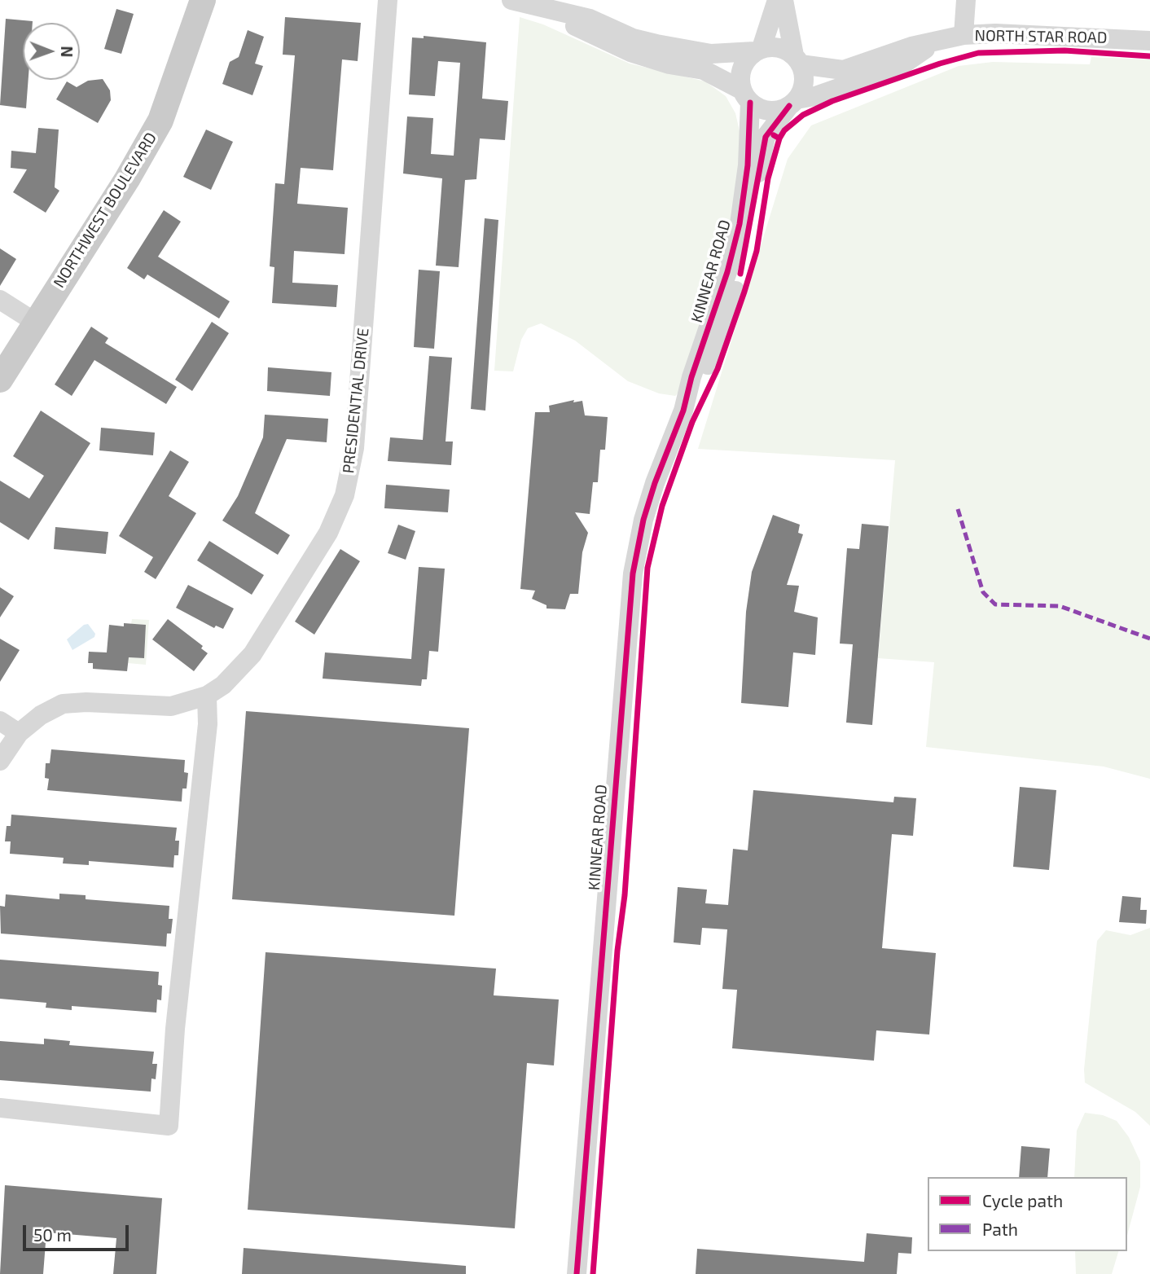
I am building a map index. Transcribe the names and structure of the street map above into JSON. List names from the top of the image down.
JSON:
{
  "streets": {
    "main road": ["NORTHWEST BOULEVARD"],
    "street": ["NORTH STAR ROAD", "KINNEAR ROAD", "PRESIDENTIAL DRIVE"]
  },
  "crossings": [
    ["NORTH STAR ROAD", "KINNEAR ROAD"]
  ],
  "legend": ["Cycle path", "Path"],
  "scale_bar": "50 m",
  "north": "right"
}
